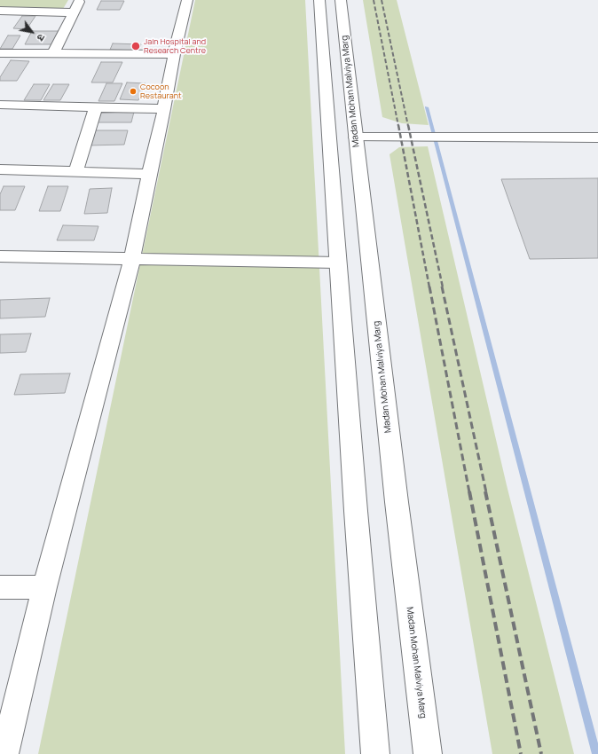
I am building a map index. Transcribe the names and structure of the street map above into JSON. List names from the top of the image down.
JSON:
{
  "streets": {
    "main road": ["Madan Mohan Malviya Marg"]
  },
  "places": ["Jain Hospital and Research Centre", "Cocoon Restaurant"],
  "north": "bottom right"
}
